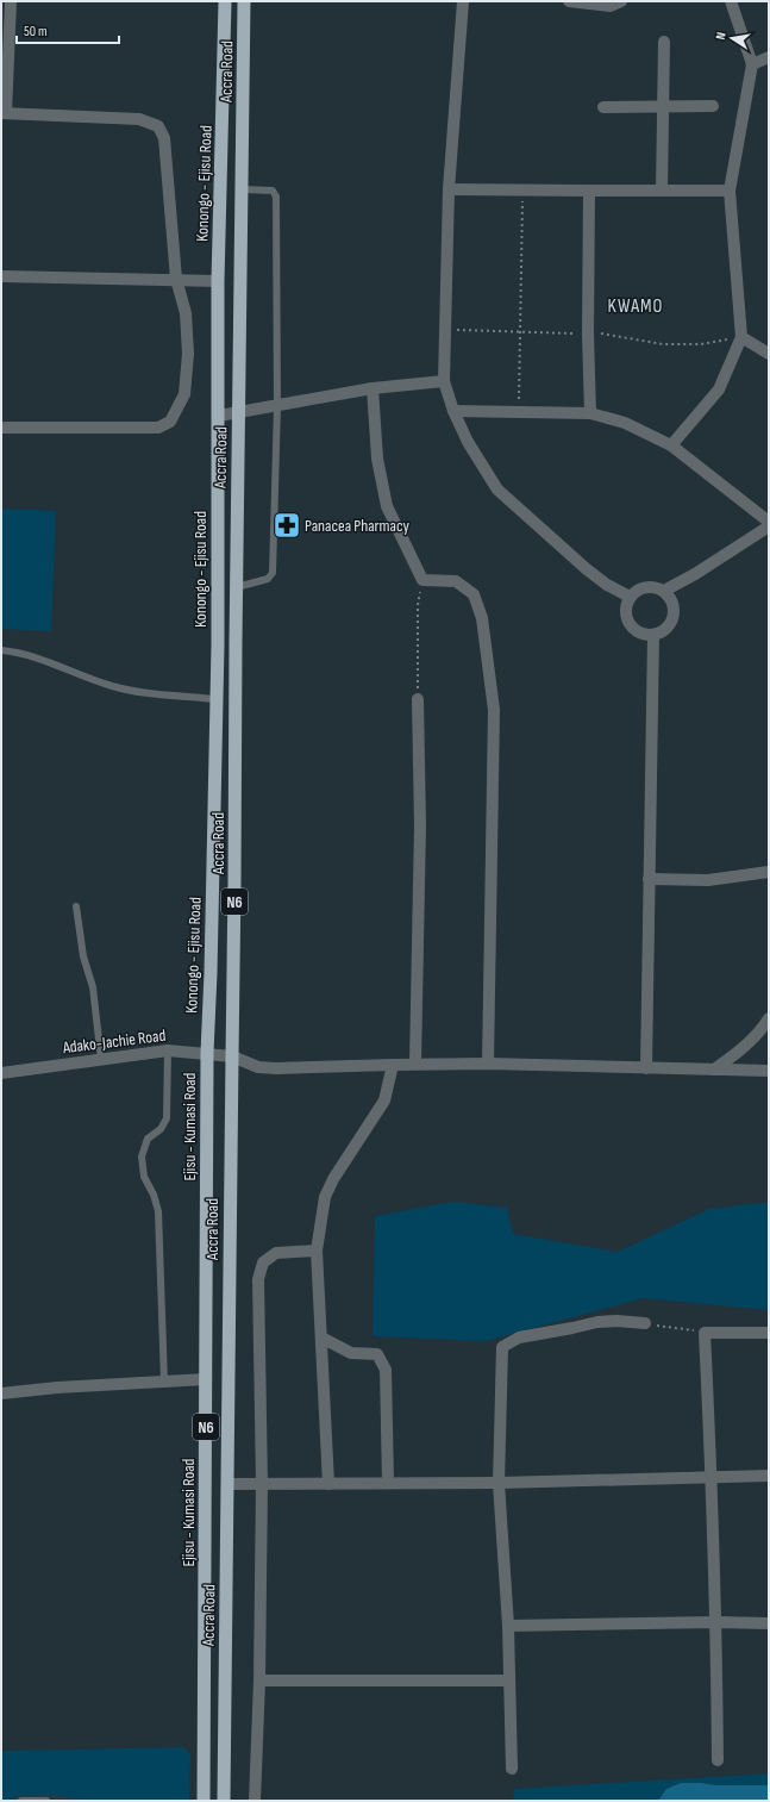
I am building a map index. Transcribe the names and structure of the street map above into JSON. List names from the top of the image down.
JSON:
{
  "streets": {
    "highway": [
      "Accra Road",
      "Konongo - Ejisu Road",
      "N6",
      "Ejisu - Kumasi Road"
    ],
    "street": ["Adako-Jachie Road"]
  },
  "crossings": [
    ["Accra Road", "Adako-Jachie Road"],
    ["Konongo - Ejisu Road", "Adako-Jachie Road"],
    ["Konongo - Ejisu Road", "Ejisu - Kumasi Road"],
    ["Adako-Jachie Road", "Ejisu - Kumasi Road"]
  ],
  "districts": ["KWAMO"],
  "places": {
    "pharmacy": ["Panacea Pharmacy"]
  },
  "scale_bar": "50 m",
  "north": "left"
}
